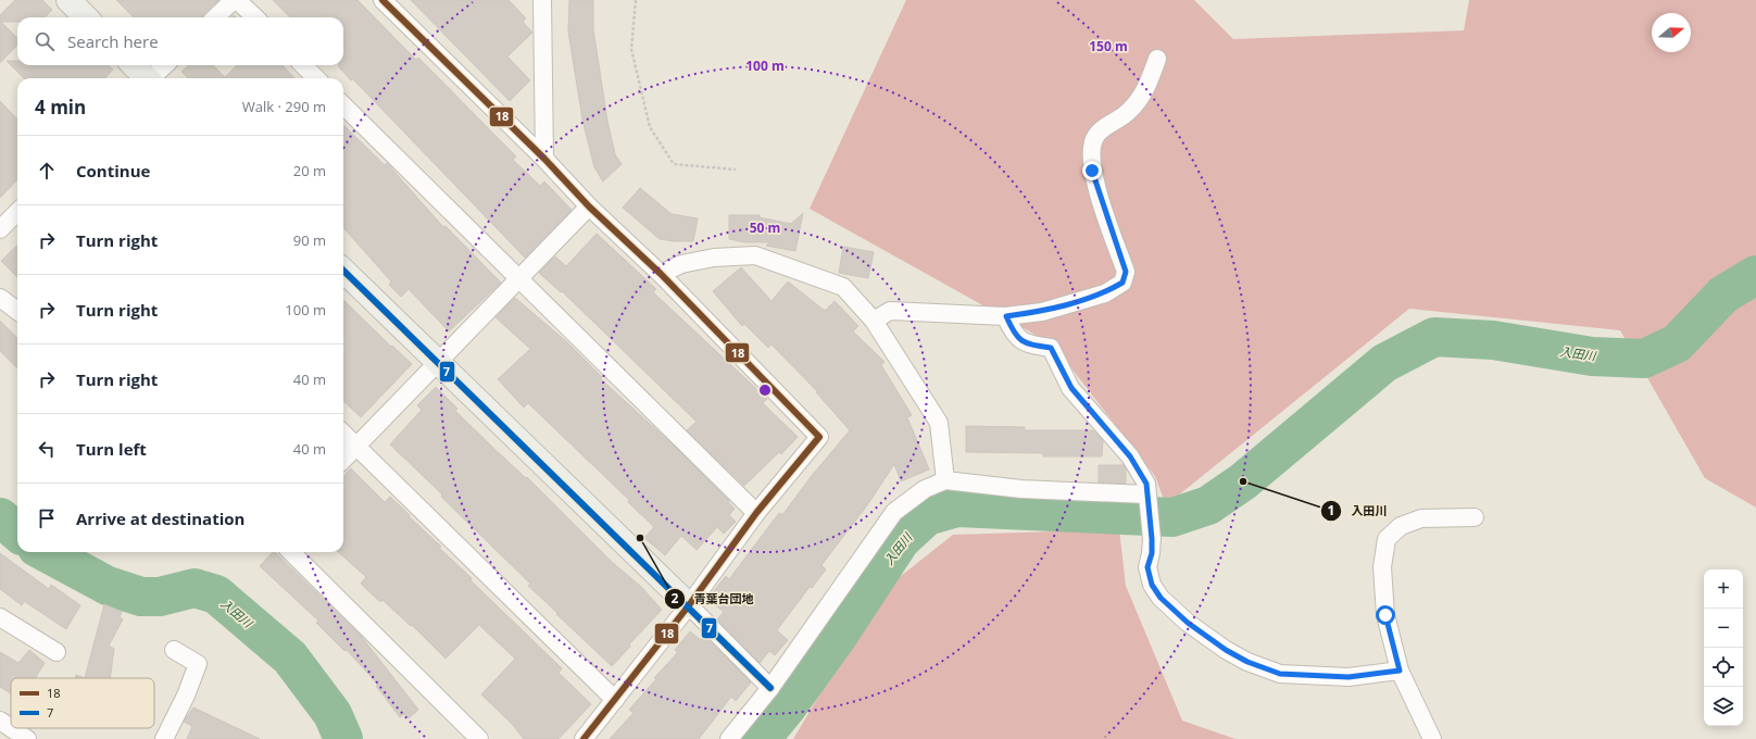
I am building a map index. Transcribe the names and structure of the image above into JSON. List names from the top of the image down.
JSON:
{
  "water": ["入田川"],
  "places": ["入田川", "青葉台団地"],
  "lines": ["transit line 18", "transit line 7"],
  "legend": ["18", "7"],
  "north": "right",
  "page": {
    "search": "Search here",
    "heading": ["4 min", "Walk · 290 m"],
    "list": [
      ["Continue", "20 m"],
      ["Turn right", "90 m"],
      ["Turn right", "100 m"],
      ["Turn right", "40 m"],
      ["Turn left", "40 m"],
      "Arrive at destination"
    ],
    "map_buttons": ["+", "−"]
  },
  "rings": ["150 m", "100 m", "50 m"]
}
